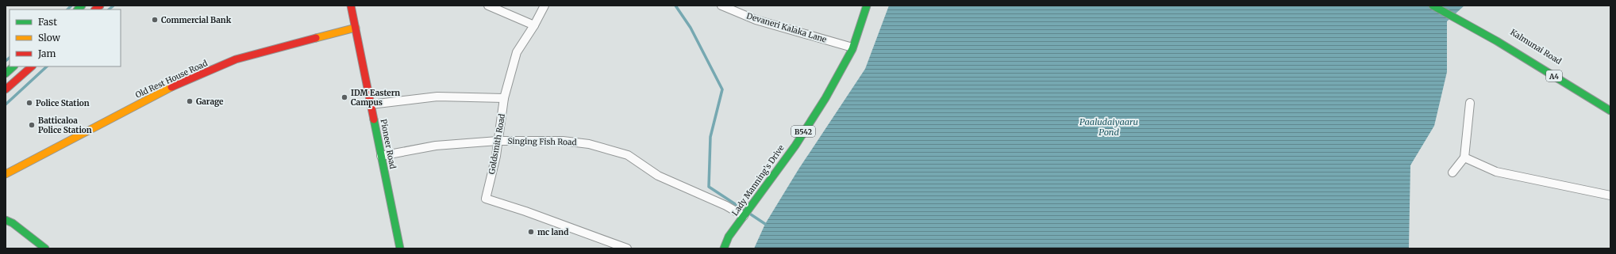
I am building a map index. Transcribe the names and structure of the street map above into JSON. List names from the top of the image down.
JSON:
{
  "streets": {
    "main road": [
      "Kalmunai Road",
      "A4",
      "Old Rest House Road",
      "B542",
      "Pioneer Road",
      "Lady Manning’s Drive"
    ],
    "street": ["Devaneri Kalaka Lane", "Singing Fish Road", "Goldsmith Road"]
  },
  "crossings": [
    ["Devaneri Kalaka Lane", "Lady Manning’s Drive"],
    ["Kalmunai Road", "A4"],
    ["Old Rest House Road", "Pioneer Road"],
    ["Singing Fish Road", "Pioneer Road"],
    ["Singing Fish Road", "Goldsmith Road"],
    ["Singing Fish Road", "Lady Manning’s Drive"]
  ],
  "water": ["Paaludaiyaaru Pond"],
  "places": [
    "Commercial Bank",
    "IDM Eastern Campus",
    "Garage",
    "Police Station",
    "Batticaloa Police Station",
    "mc land"
  ],
  "legend": ["Fast", "Slow", "Jam"]
}
